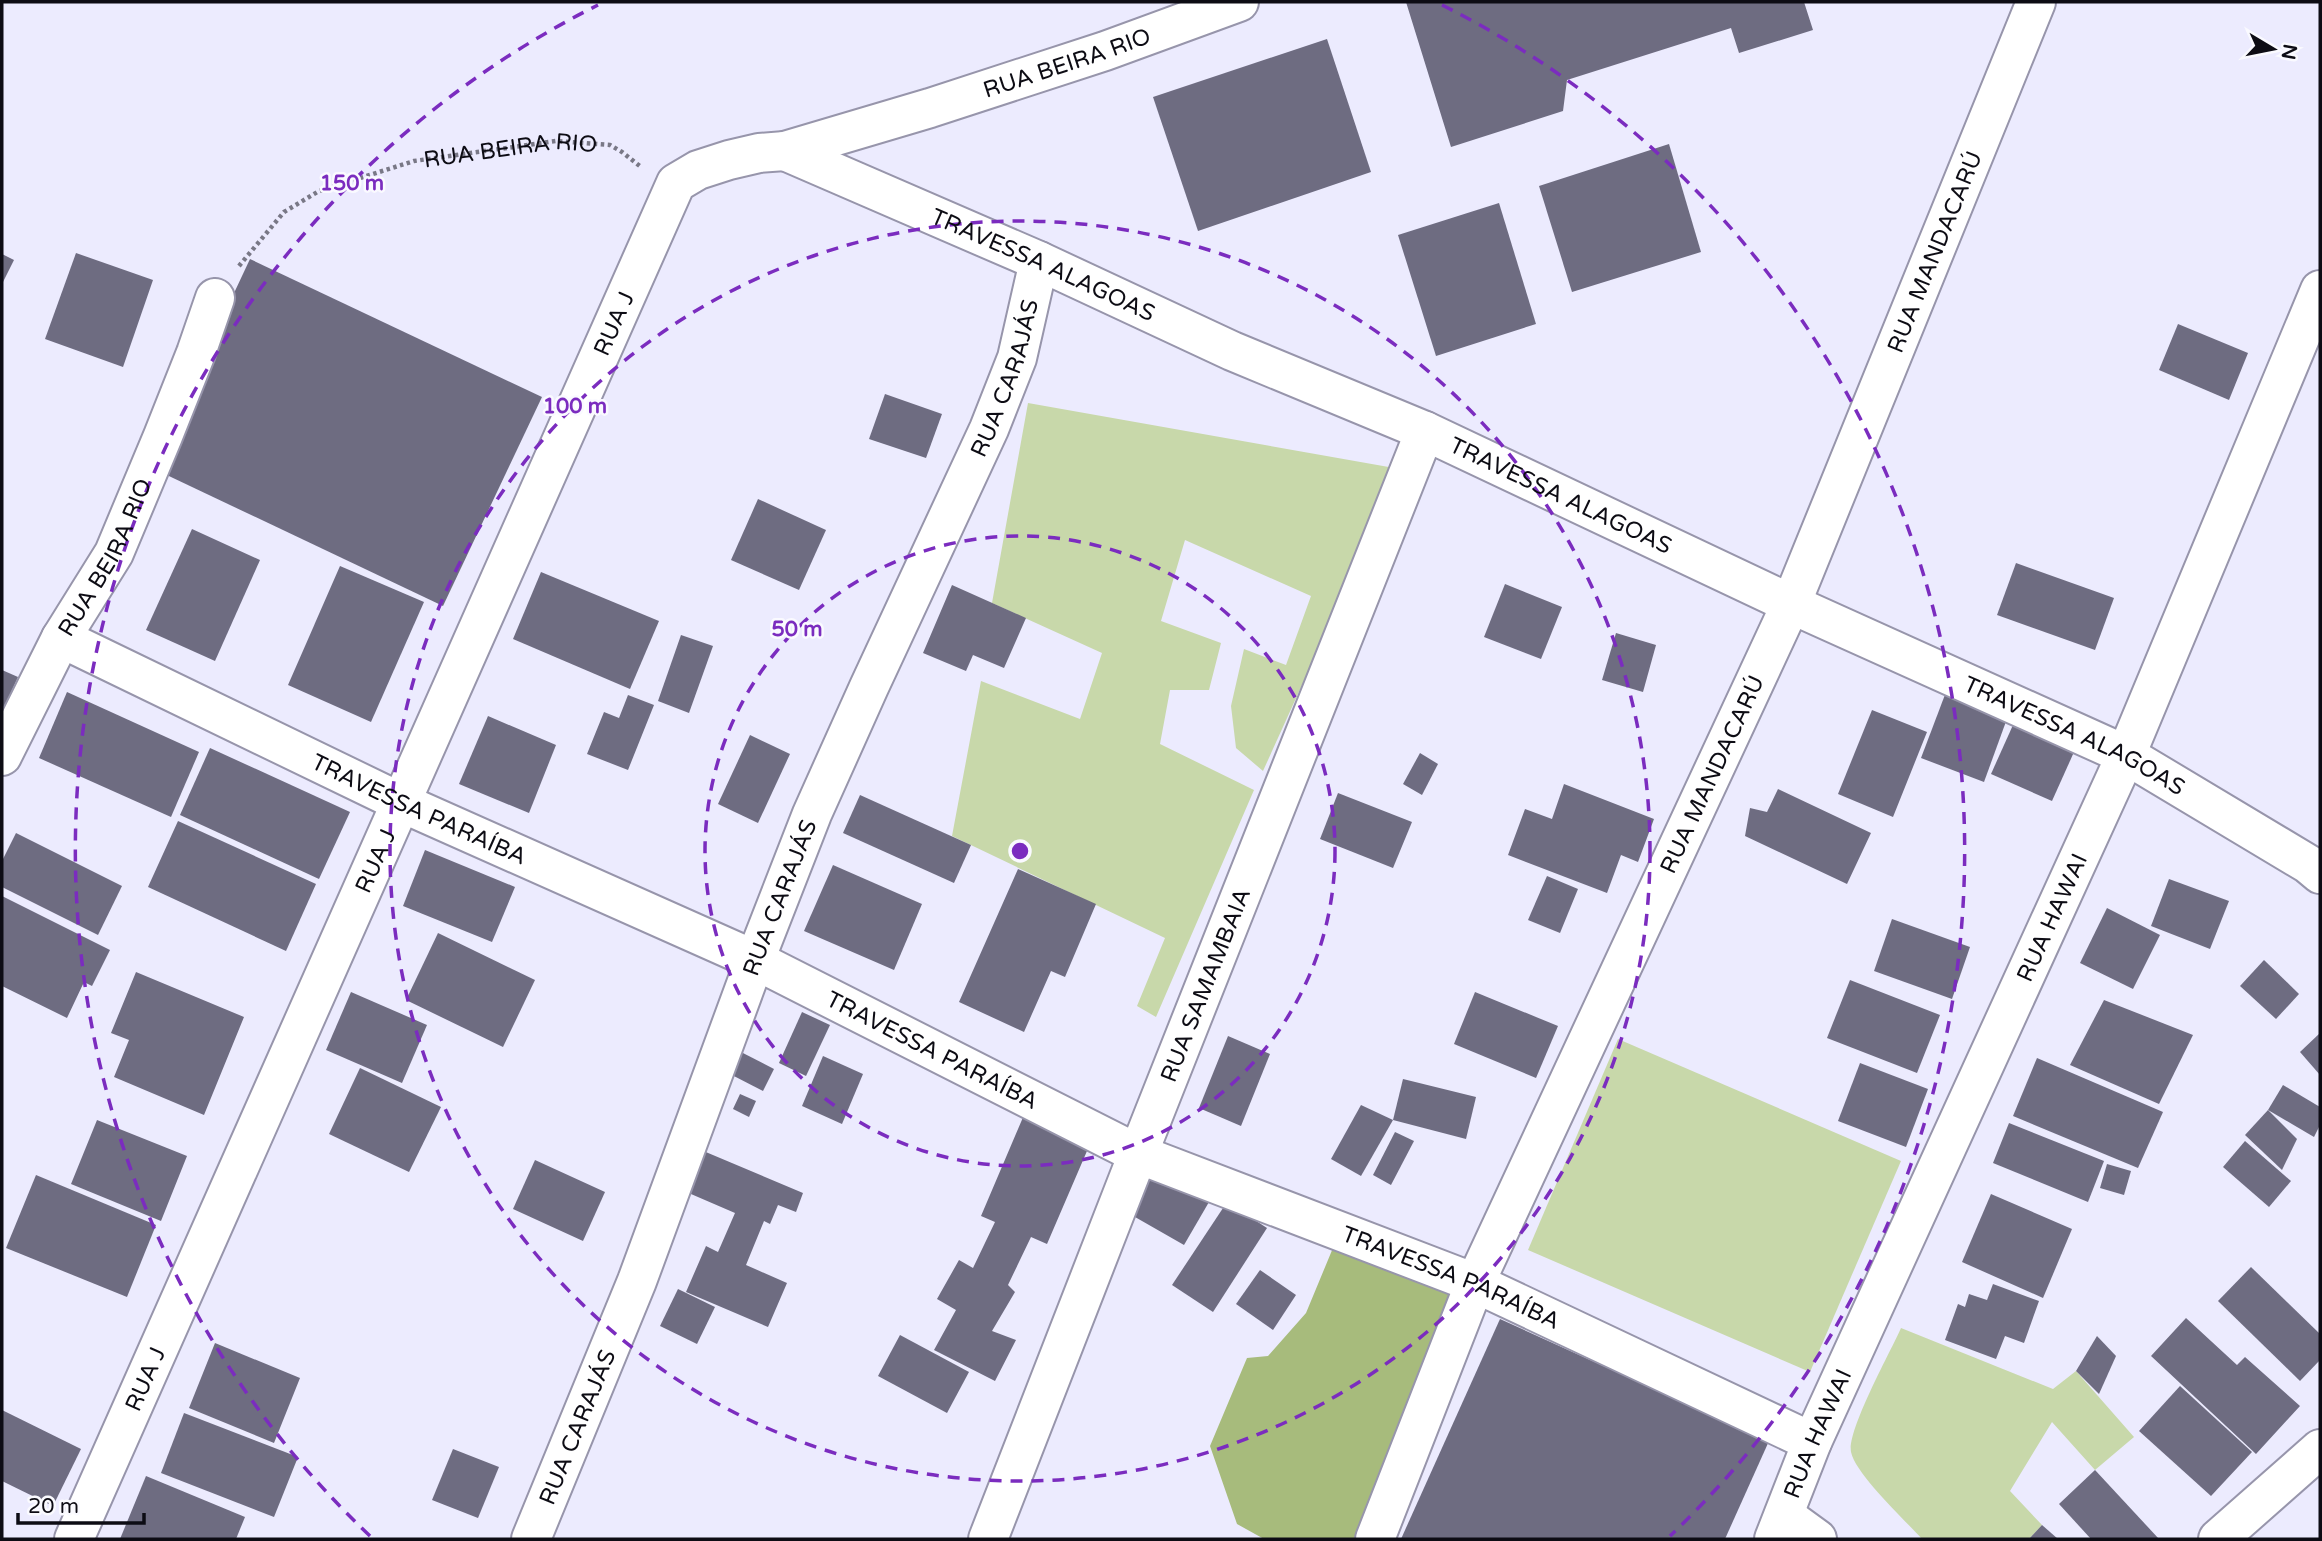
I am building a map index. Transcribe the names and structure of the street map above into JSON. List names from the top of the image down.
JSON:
{
  "streets": {
    "street": [
      "RUA BEIRA RIO",
      "RUA MANDACARÚ",
      "TRAVESSA ALAGOAS",
      "RUA J",
      "RUA CARAJÁS",
      "TRAVESSA PARAÍBA",
      "RUA HAWAI",
      "RUA SAMAMBAIA"
    ]
  },
  "crossings": [
    ["RUA BEIRA RIO", "TRAVESSA ALAGOAS"],
    ["RUA BEIRA RIO", "RUA J"],
    ["RUA BEIRA RIO", "TRAVESSA PARAÍBA"],
    ["RUA MANDACARÚ", "TRAVESSA ALAGOAS"],
    ["RUA MANDACARÚ", "TRAVESSA PARAÍBA"],
    ["TRAVESSA ALAGOAS", "RUA CARAJÁS"],
    ["TRAVESSA ALAGOAS", "RUA HAWAI"],
    ["TRAVESSA ALAGOAS", "RUA SAMAMBAIA"],
    ["RUA J", "TRAVESSA PARAÍBA"],
    ["RUA CARAJÁS", "TRAVESSA PARAÍBA"],
    ["TRAVESSA PARAÍBA", "RUA HAWAI"],
    ["TRAVESSA PARAÍBA", "RUA SAMAMBAIA"]
  ],
  "scale_bar": "20 m",
  "north": "right",
  "rings": ["150 m", "100 m", "50 m"]
}
